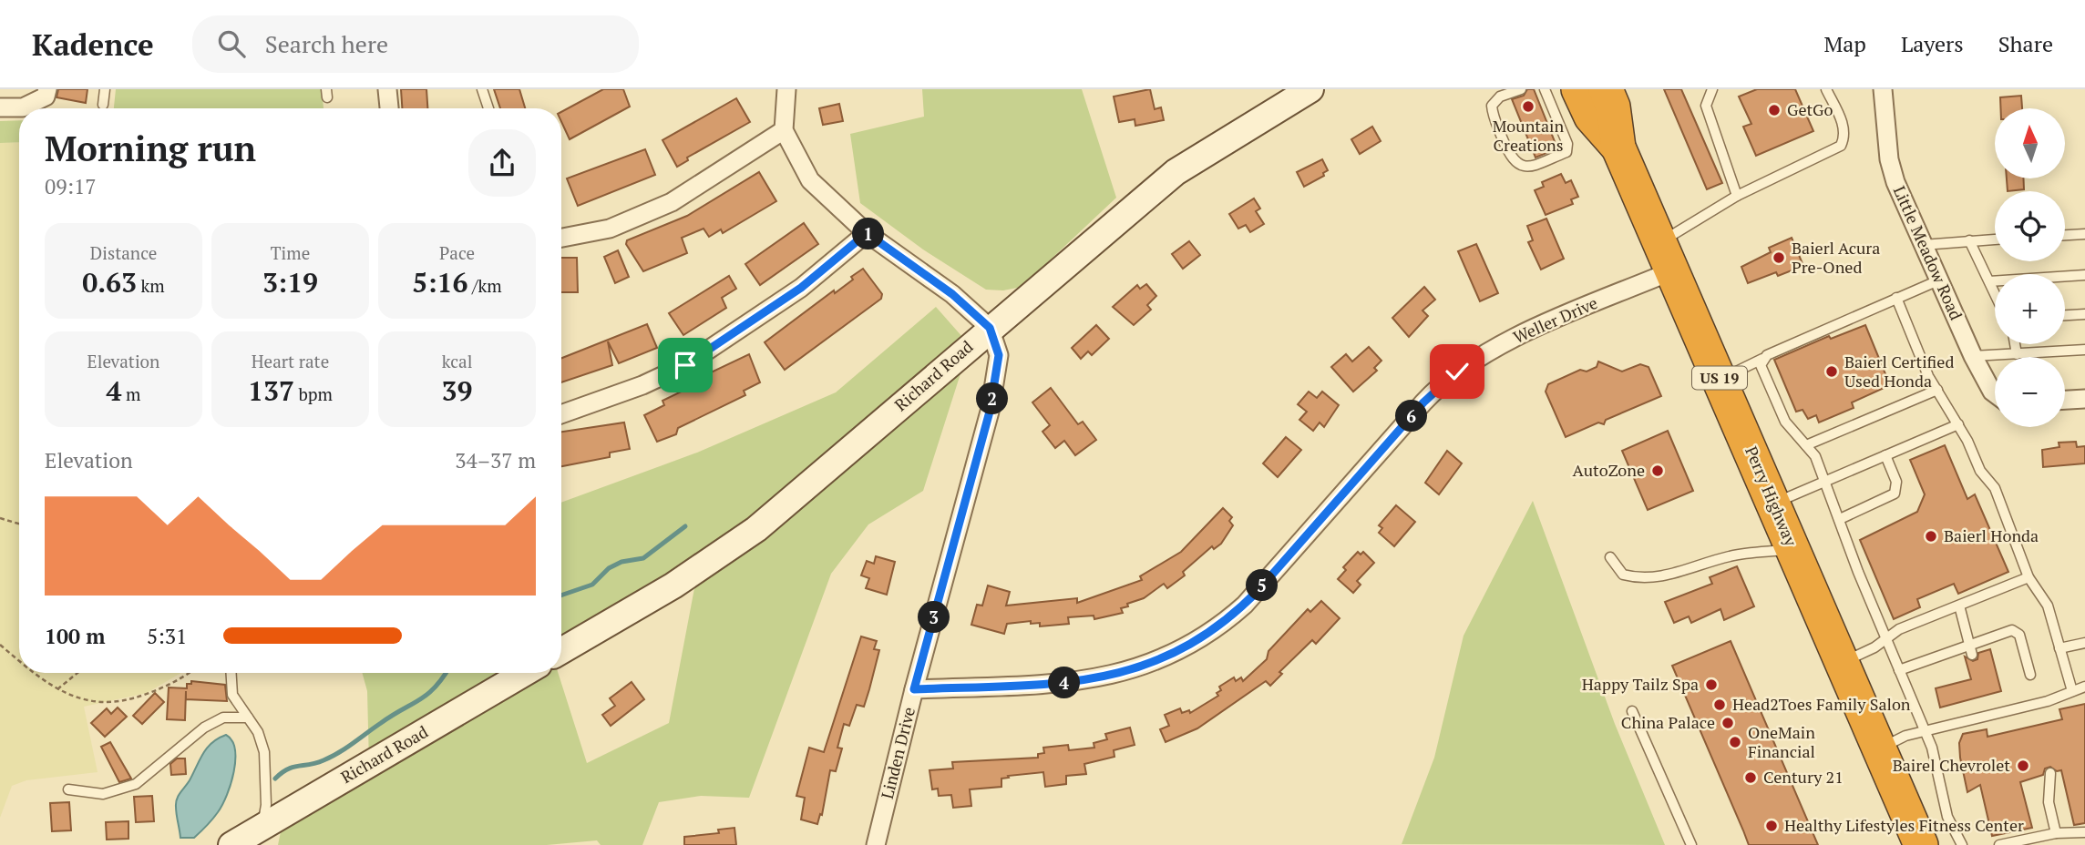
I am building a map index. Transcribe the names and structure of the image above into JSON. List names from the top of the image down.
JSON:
{
  "streets": {
    "highway": ["US 19", "Perry Highway"],
    "street": [
      "Little Meadow Road",
      "Weller Drive",
      "Richard Road",
      "Linden Drive"
    ]
  },
  "crossings": [
    ["Weller Drive", "Perry Highway"],
    ["Weller Drive", "Linden Drive"],
    ["Richard Road", "Linden Drive"]
  ],
  "places": [
    "Mountain Creations",
    "GetGo",
    "Baierl Acura Pre-Oned",
    "Baierl Certified Used Honda",
    "AutoZone",
    "Baierl Honda",
    "Happy Tailz Spa",
    "Head2Toes Family Salon",
    "China Palace",
    "OneMain Financial",
    "Bairel Chevrolet",
    "Century 21",
    "Healthy Lifestyles Fitness Center"
  ],
  "north": "top",
  "page": {
    "header": "Kadence",
    "search": "Search here",
    "nav": ["Map", "Layers", "Share"],
    "map_buttons": ["+", "−"],
    "heading": ["Morning run", "09:17"],
    "stats": [
      ["Distance", "0.63 km"],
      ["Time", "3:19"],
      ["Pace", "5:16 /km"],
      ["Elevation", "4 m"],
      ["Heart rate", "137 bpm"],
      ["kcal", "39"]
    ],
    "pins": [
      "1",
      "2",
      "6",
      "5",
      "3",
      "4"
    ],
    "chart": ["Elevation", "34–37 m"],
    "list": [
      {
        "name": "100 m",
        "note": "5:31"
      }
    ]
  }
}
